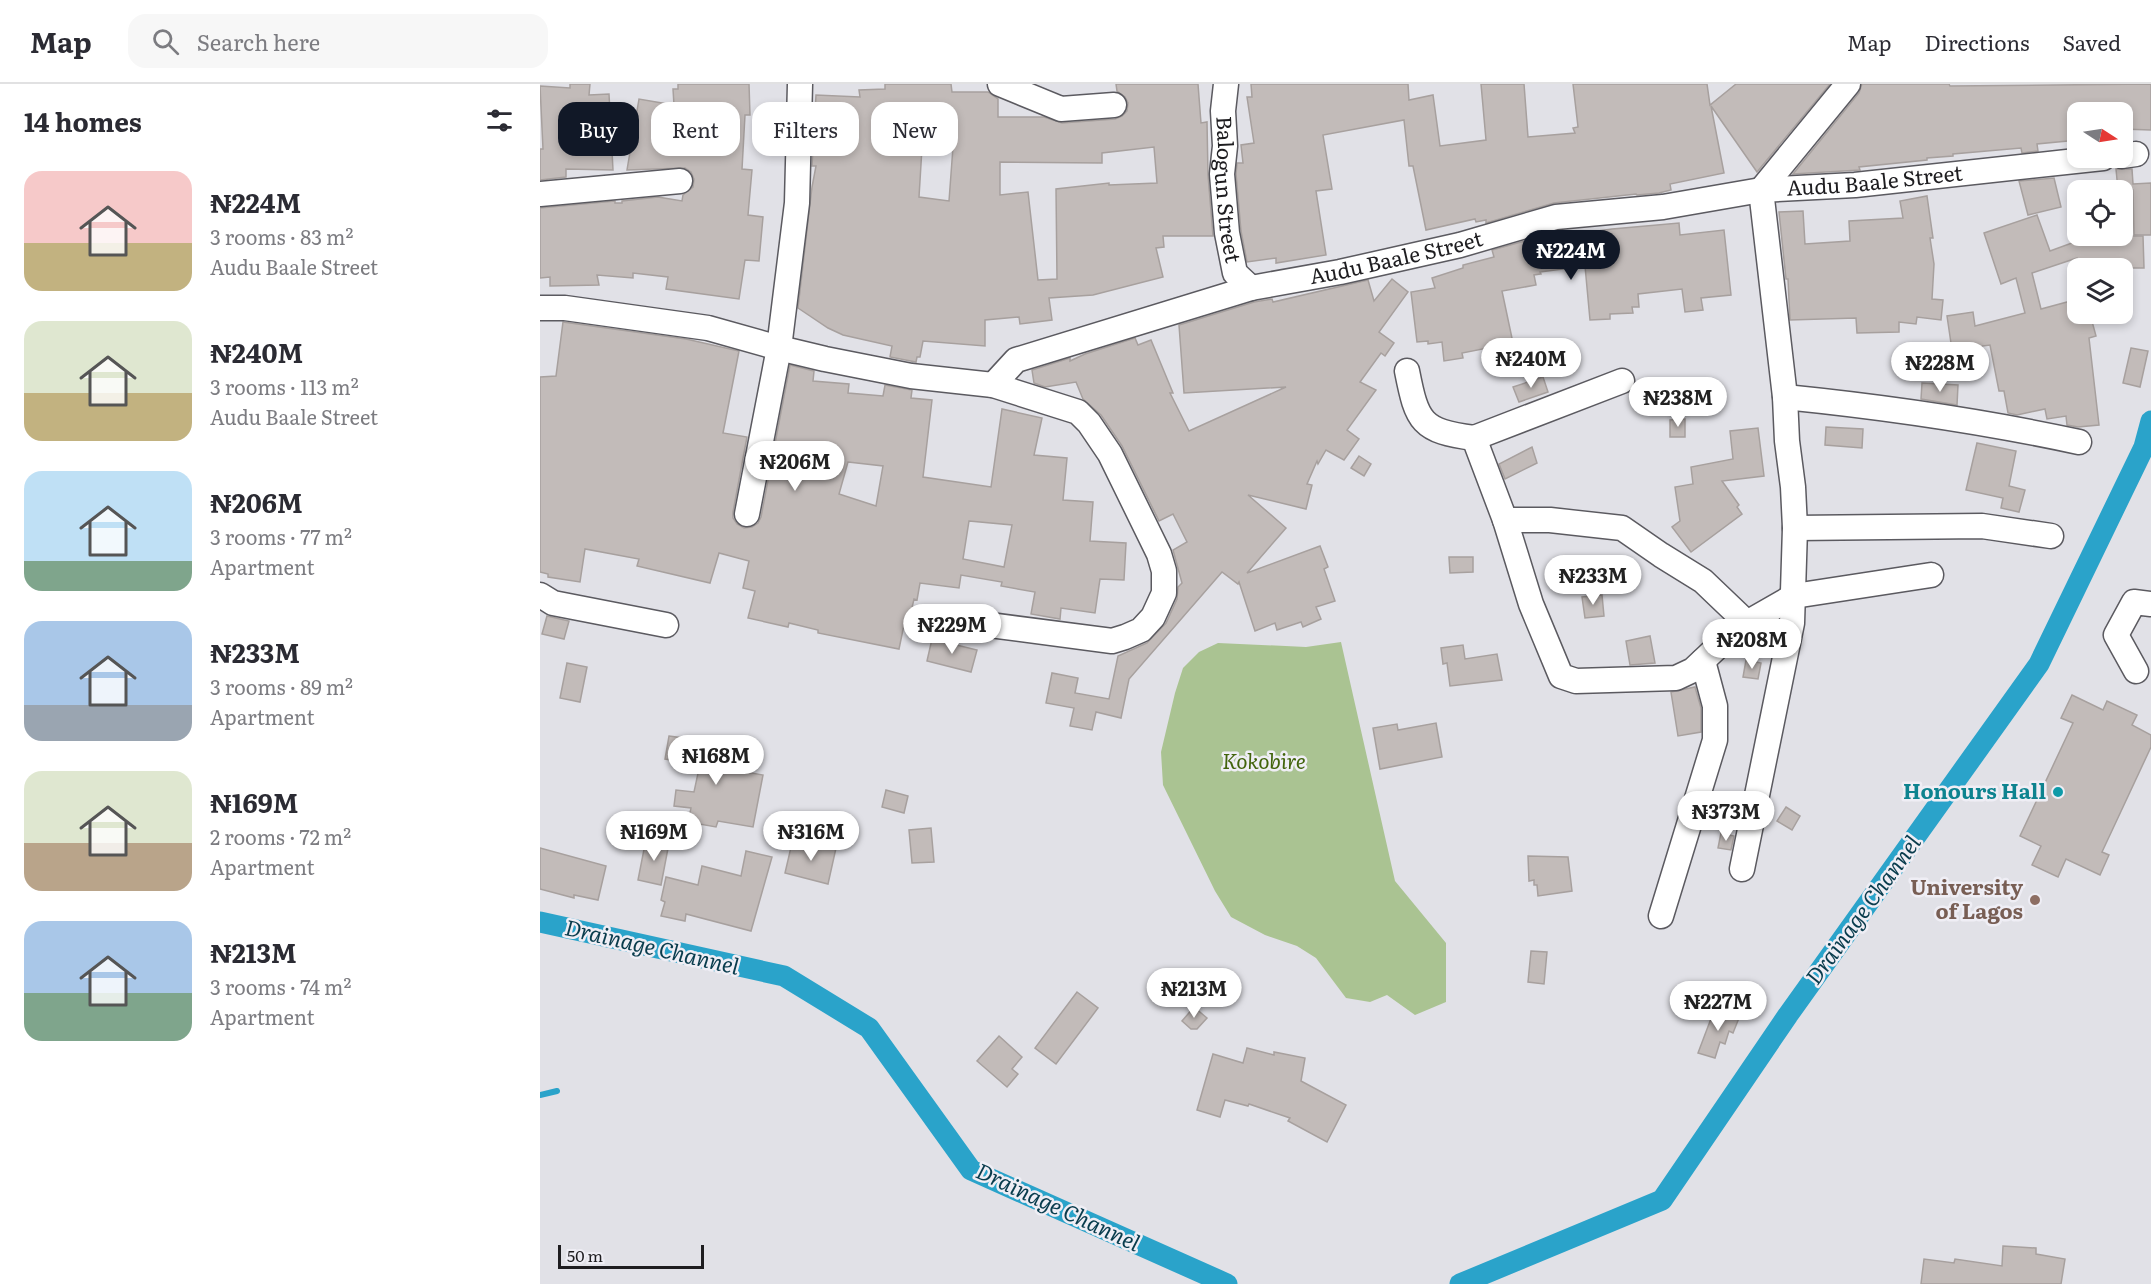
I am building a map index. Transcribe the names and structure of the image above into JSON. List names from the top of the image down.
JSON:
{
  "streets": {
    "street": ["Audu Baale Street", "Balogun Street"]
  },
  "crossings": [
    ["Audu Baale Street", "Balogun Street"]
  ],
  "water": ["Drainage Channel"],
  "parks": ["Kokobire"],
  "places": ["Honours Hall", "University of Lagos"],
  "scale_bar": "50 m",
  "north": "right",
  "page": {
    "header": "Map",
    "search": "Search here",
    "nav": ["Map", "Directions", "Saved"],
    "heading": "14 homes",
    "chip": [
      "Buy",
      "Rent",
      "Filters",
      "New"
    ],
    "list": [
      {
        "name": "₦224M",
        "note": "3 rooms · 83 m² · Audu Baale Street"
      },
      {
        "name": "₦240M",
        "note": "3 rooms · 113 m² · Audu Baale Street"
      },
      {
        "name": "₦206M",
        "note": "3 rooms · 77 m² · Apartment"
      },
      {
        "name": "₦233M",
        "note": "3 rooms · 89 m² · Apartment"
      },
      {
        "name": "₦169M",
        "note": "2 rooms · 72 m² · Apartment"
      },
      {
        "name": "₦213M",
        "note": "3 rooms · 74 m² · Apartment"
      }
    ],
    "price": [
      "₦224M",
      "₦240M",
      "₦228M",
      "₦238M",
      "₦206M",
      "₦233M",
      "₦229M",
      "₦208M",
      "₦168M",
      "₦373M",
      "₦169M",
      "₦316M",
      "₦213M",
      "₦227M"
    ],
    "scale": "50 m"
  }
}
